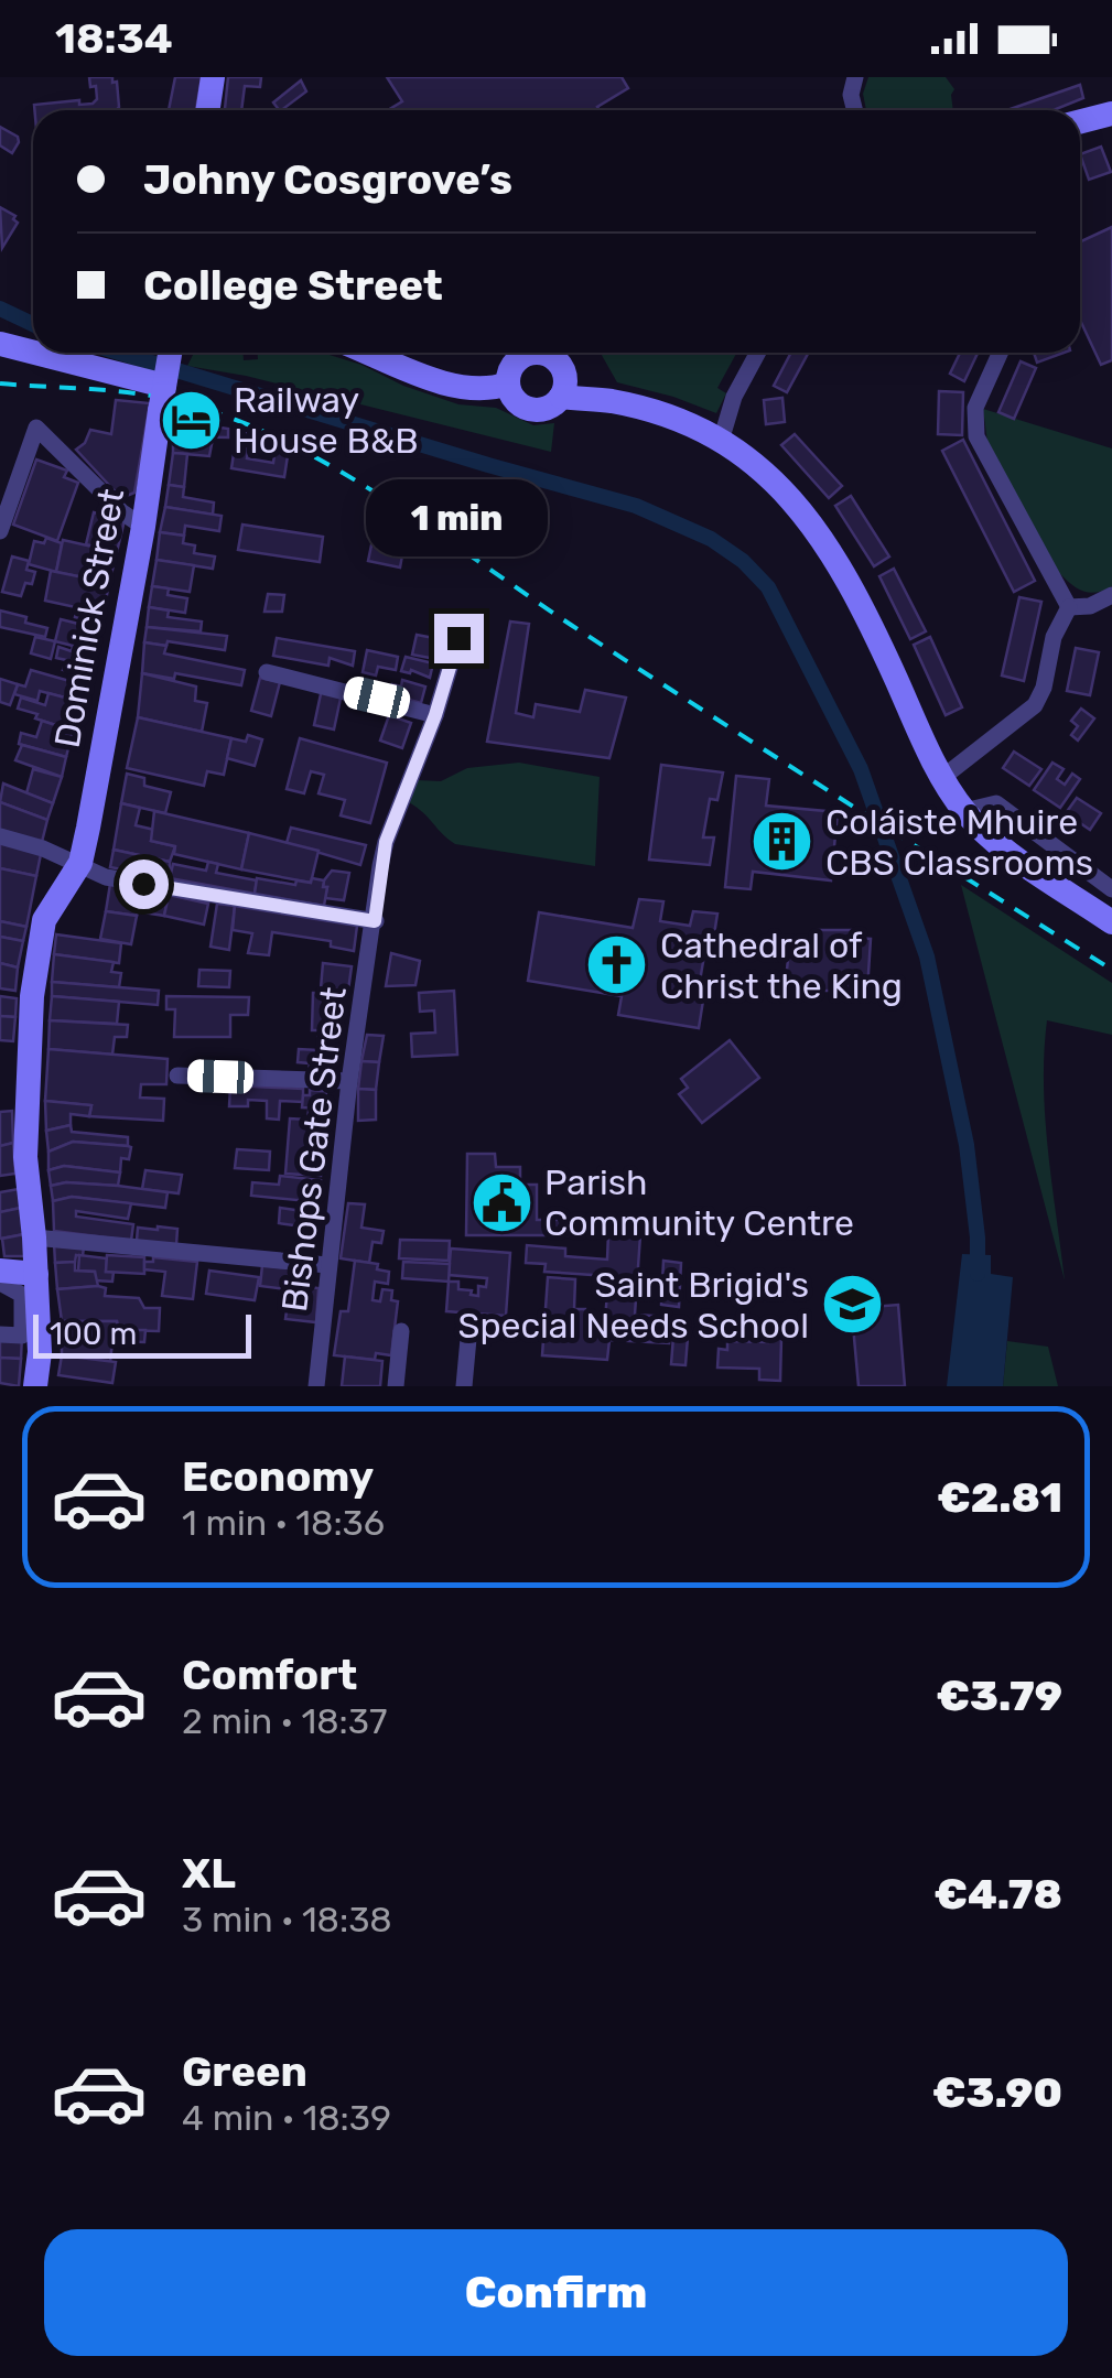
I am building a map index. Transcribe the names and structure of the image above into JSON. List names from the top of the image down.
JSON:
{
  "streets": {
    "street": ["Dominick Street", "Bishops Gate Street"]
  },
  "places": {
    "hotel": ["Railway House B&B"],
    "building": ["Coláiste Mhuire CBS Classrooms"],
    "church": ["Cathedral of Christ the King"],
    "public building": ["Parish Community Centre"],
    "school or university": ["Saint Brigid's Special Needs School"]
  },
  "scale_bar": "100 m",
  "page": {
    "status": "18:34",
    "banner": ["Johny Cosgrove’s", "College Street"],
    "bubble": "1 min",
    "scale": "100 m",
    "list": [
      {
        "name": "Economy",
        "note": "1 min · 18:36",
        "value": "€2.81"
      },
      {
        "name": "Comfort",
        "note": "2 min · 18:37",
        "value": "€3.79"
      },
      {
        "name": "XL",
        "note": "3 min · 18:38",
        "value": "€4.78"
      },
      {
        "name": "Green",
        "note": "4 min · 18:39",
        "value": "€3.90"
      }
    ],
    "buttons": "Confirm"
  }
}
